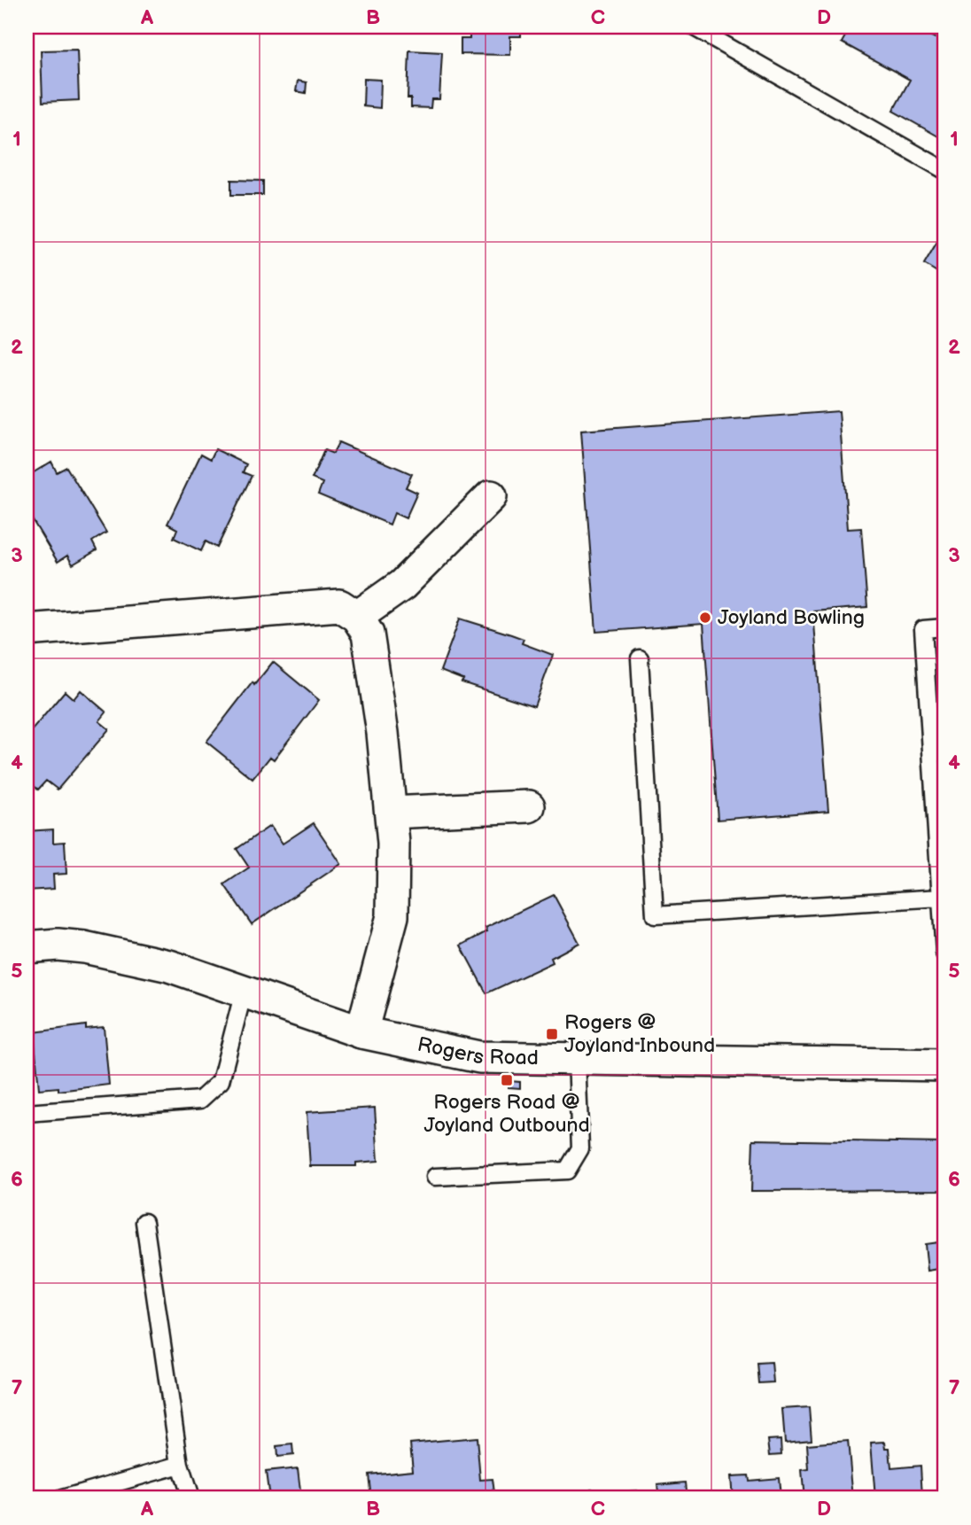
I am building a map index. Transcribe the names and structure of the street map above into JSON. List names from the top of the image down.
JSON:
{
  "streets": {
    "street": ["Rogers Road"]
  },
  "places": {
    "other": ["Joyland Bowling"],
    "transit": ["Rogers @ Joyland Inbound", "Rogers Road @ Joyland Outbound"]
  },
  "grid": {
    "columns": [
      "A",
      "B",
      "C",
      "D"
    ],
    "rows": [
      "1",
      "2",
      "3",
      "4",
      "5",
      "6",
      "7"
    ]
  }
}
